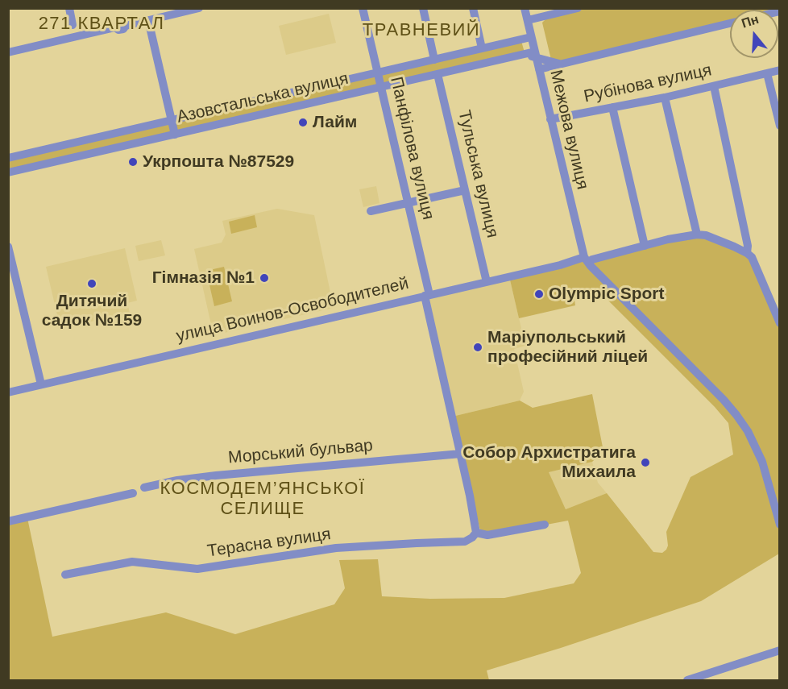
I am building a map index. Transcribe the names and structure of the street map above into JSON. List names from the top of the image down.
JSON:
{
  "streets": {
    "street": [
      "Рубінова вулиця",
      "Азовстальська вулиця",
      "Межова вулиця",
      "Панфілова вулиця",
      "Тульська вулиця",
      "улица Воинов-Освободителей",
      "Морський бульвар",
      "Терасна вулиця"
    ]
  },
  "crossings": [
    ["Рубінова вулиця", "Межова вулиця"],
    ["Азовстальська вулиця", "Межова вулиця"],
    ["Азовстальська вулиця", "Панфілова вулиця"],
    ["Азовстальська вулиця", "Тульська вулиця"],
    ["Межова вулиця", "улица Воинов-Освободителей"],
    ["Панфілова вулиця", "улица Воинов-Освободителей"],
    ["Тульська вулиця", "улица Воинов-Освободителей"]
  ],
  "districts": ["271 КВАРТАЛ", "ТРАВНЕВИЙ", "КОСМОДЕМ’ЯНСЬКОЇ СЕЛИЩЕ"],
  "places": [
    "Лайм",
    "Укрпошта №87529",
    "Гімназія №1",
    "Дитячий садок №159",
    "Olympic Sport",
    "Маріупольський професійний ліцей",
    "Собор Архистратига Михаила"
  ],
  "north": "top"
}
